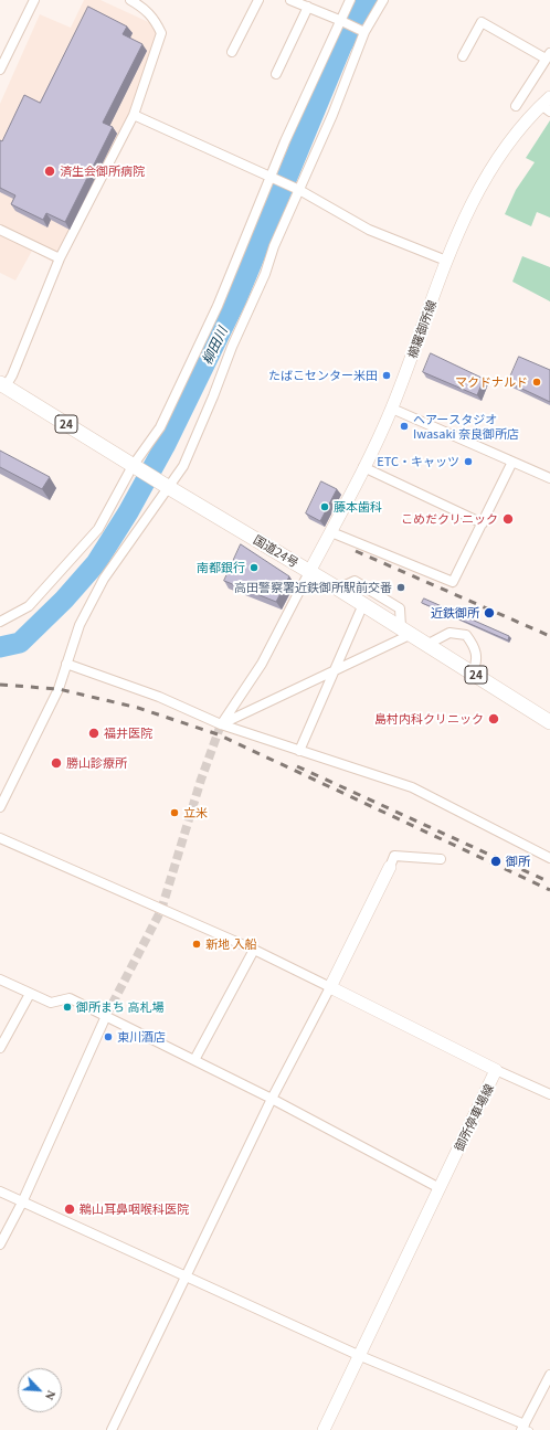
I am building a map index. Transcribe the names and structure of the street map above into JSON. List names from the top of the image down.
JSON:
{
  "streets": {
    "highway": ["24", "国道24号"],
    "main road": ["櫛羅御所線", "御所停車場線"]
  },
  "crossings": [
    ["櫛羅御所線", "国道24号"]
  ],
  "water": ["柳田川"],
  "places": [
    "済生会御所病院",
    "たばこセンター米田",
    "マクドナルド",
    "ヘアースタジオ Iwasaki 奈良御所店",
    "ETC・キャッツ",
    "藤本歯科",
    "こめだクリニック",
    "南都銀行",
    "高田警察署近鉄御所駅前交番",
    "近鉄御所",
    "島村内科クリニック",
    "福井医院",
    "勝山診療所",
    "立米",
    "御所",
    "新地 入船",
    "御所まち 高札場",
    "東川酒店",
    "鵜山耳鼻咽喉科医院"
  ],
  "north": "bottom right"
}
